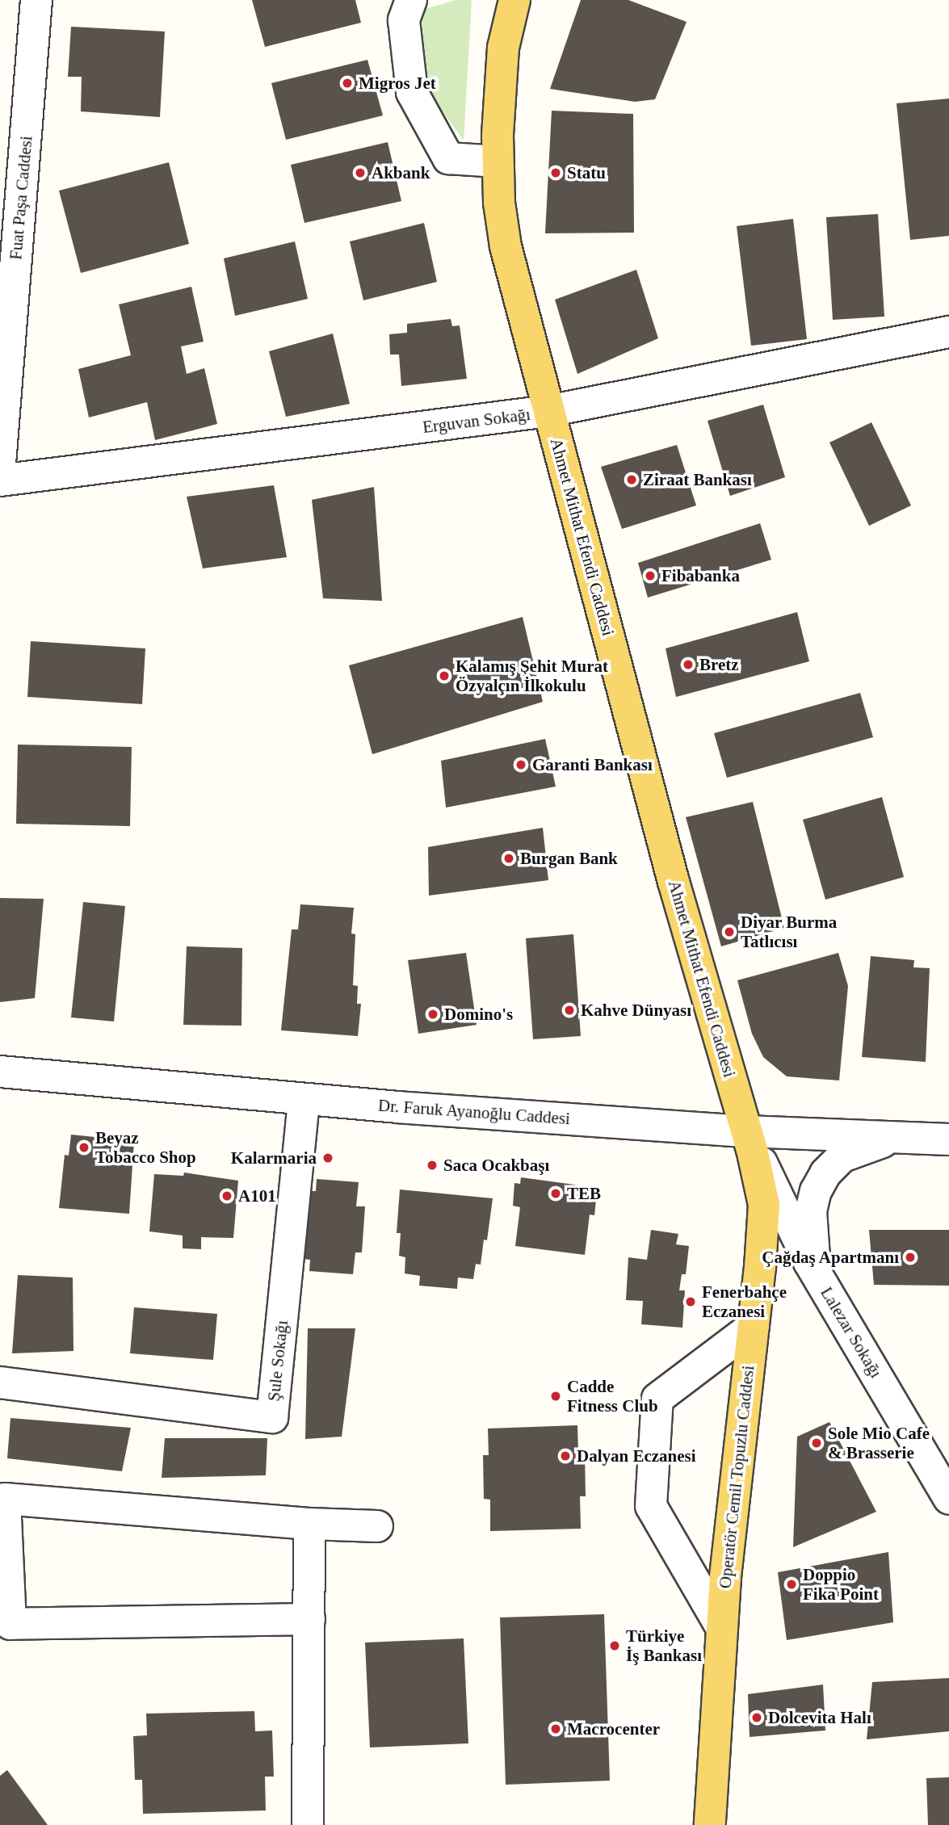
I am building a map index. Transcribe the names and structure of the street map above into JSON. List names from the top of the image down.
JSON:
{
  "streets": {
    "main road": ["Ahmet Mithat Efendi Caddesi", "Operatör Cemil Topuzlu Caddesi"],
    "street": [
      "Fuat Paşa Caddesi",
      "Erguvan Sokağı",
      "Dr. Faruk Ayanoğlu Caddesi",
      "Lalezar Sokağı",
      "Şule Sokağı"
    ]
  },
  "crossings": [
    ["Erguvan Sokağı", "Ahmet Mithat Efendi Caddesi"],
    ["Ahmet Mithat Efendi Caddesi", "Dr. Faruk Ayanoğlu Caddesi"],
    ["Ahmet Mithat Efendi Caddesi", "Lalezar Sokağı"],
    ["Ahmet Mithat Efendi Caddesi", "Operatör Cemil Topuzlu Caddesi"],
    ["Dr. Faruk Ayanoğlu Caddesi", "Lalezar Sokağı"],
    ["Dr. Faruk Ayanoğlu Caddesi", "Şule Sokağı"],
    ["Dr. Faruk Ayanoğlu Caddesi", "Operatör Cemil Topuzlu Caddesi"],
    ["Lalezar Sokağı", "Operatör Cemil Topuzlu Caddesi"]
  ],
  "places": [
    "Migros Jet",
    "Akbank",
    "Statu",
    "Ziraat Bankası",
    "Fibabanka",
    "Bretz",
    "Kalamış Şehit Murat Özyalçın İlkokulu",
    "Garanti Bankası",
    "Burgan Bank",
    "Diyar Burma Tatlıcısı",
    "Kahve Dünyası",
    "Domino's",
    "Beyaz Tobacco Shop",
    "Kalarmaria",
    "Saca Ocakbaşı",
    "TEB",
    "A101",
    "Çağdaş Apartmanı",
    "Fenerbahçe Eczanesi",
    "Cadde Fitness Club",
    "Sole Mio Cafe & Brasserie",
    "Dalyan Eczanesi",
    "Doppio Fika Point",
    "Türkiye İş Bankası",
    "Dolcevita Halı",
    "Macrocenter"
  ]
}
